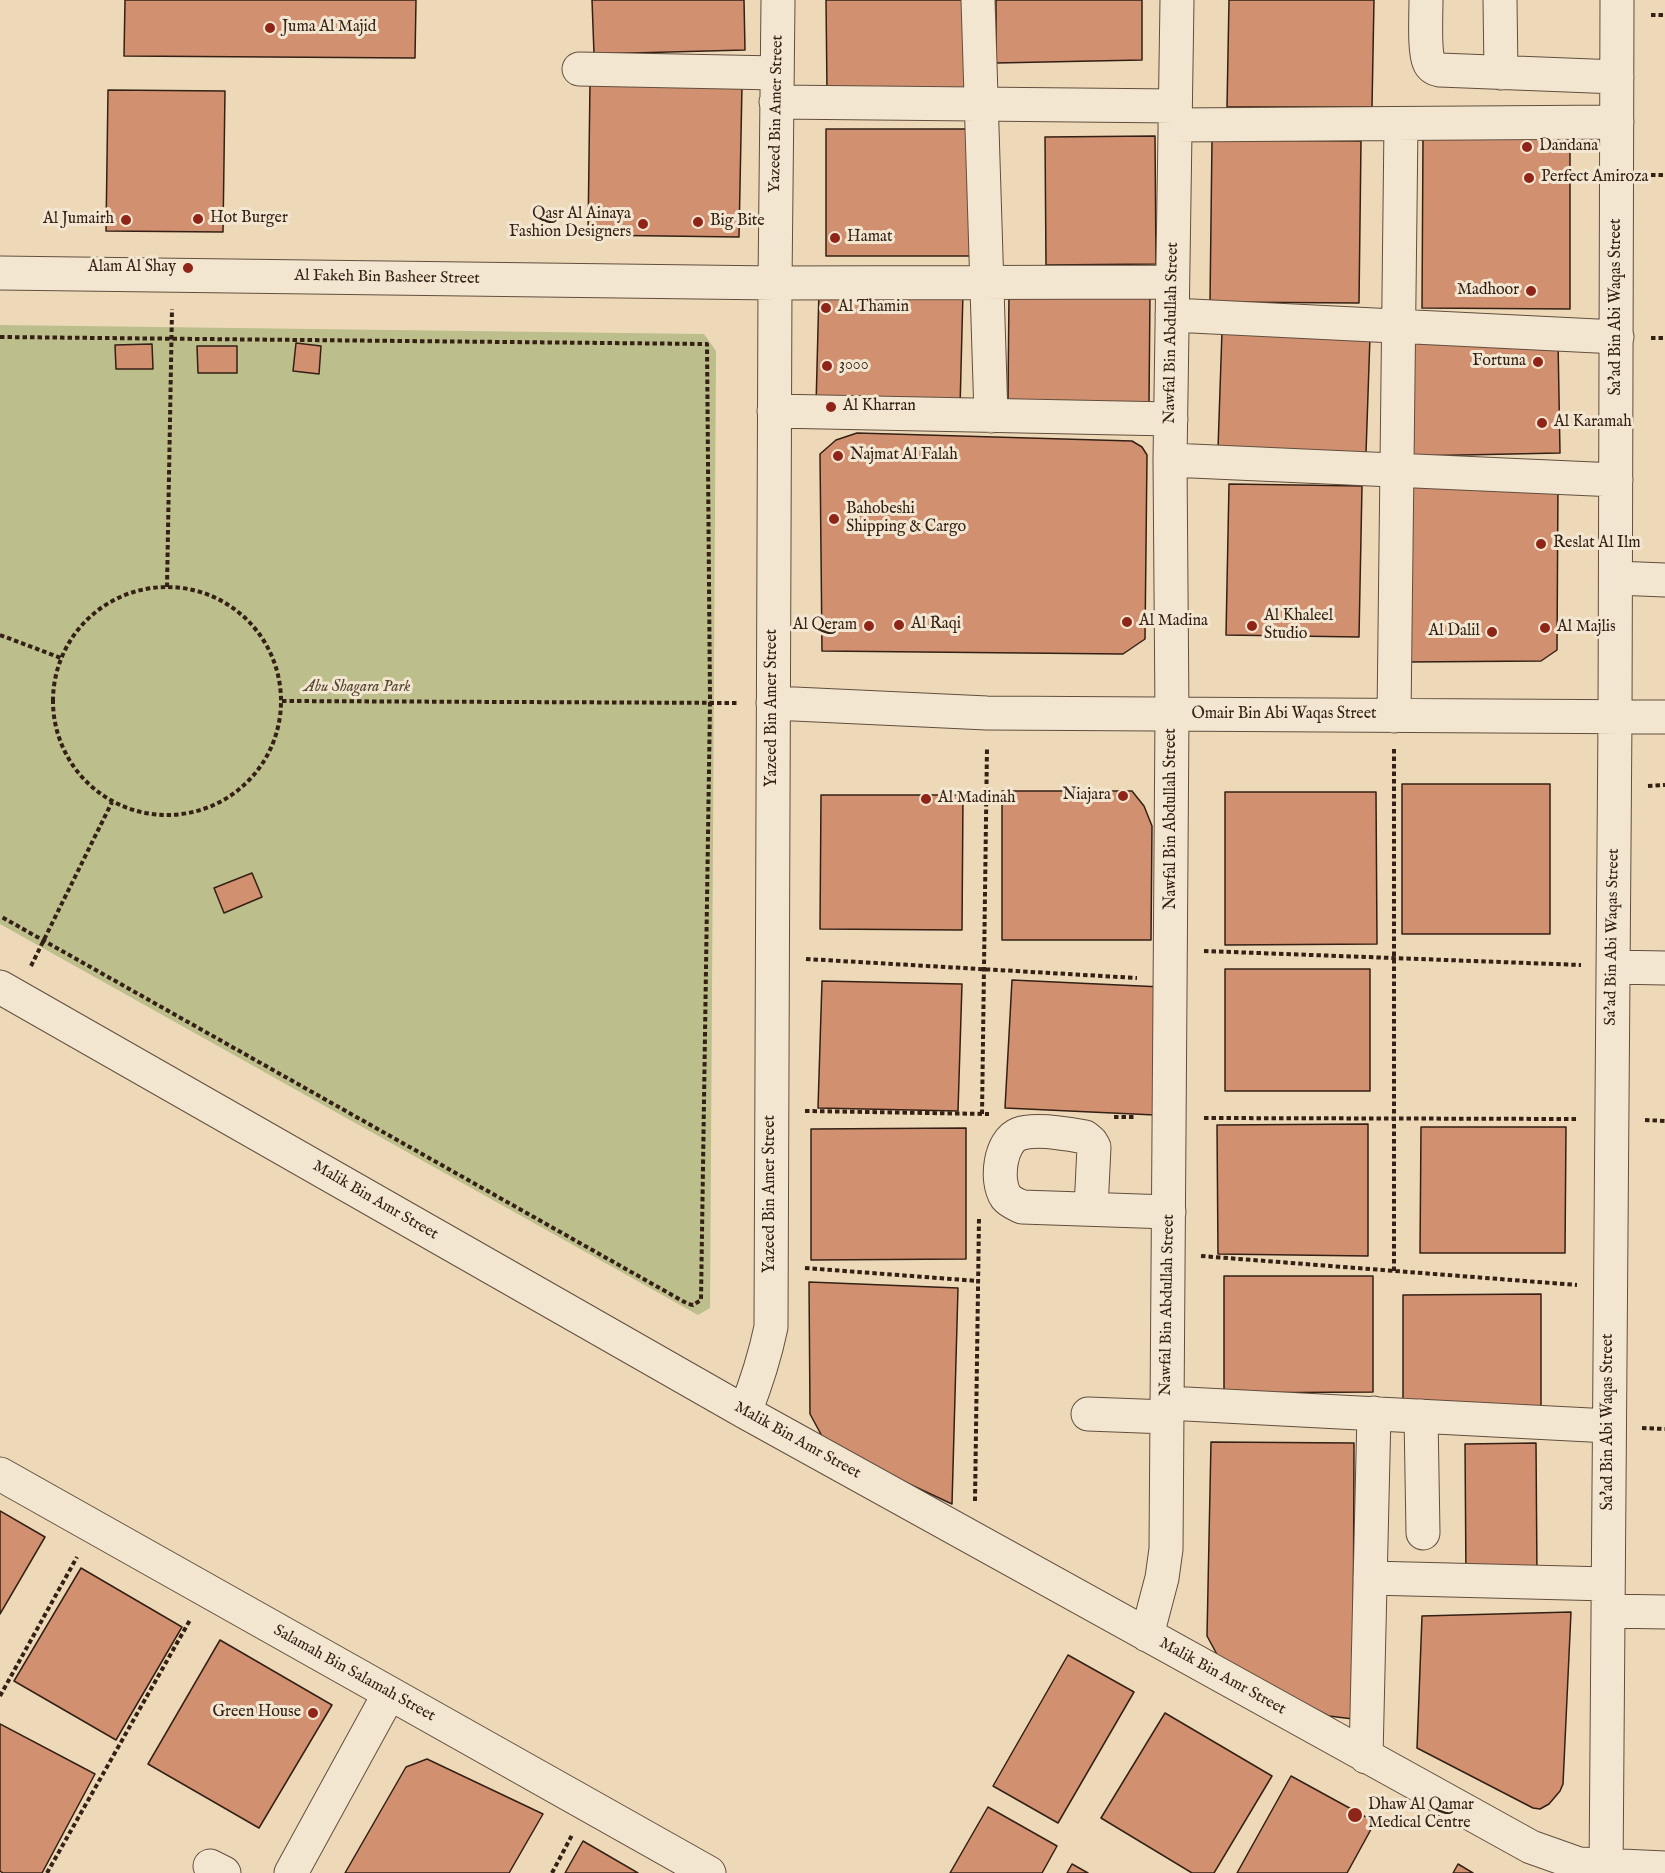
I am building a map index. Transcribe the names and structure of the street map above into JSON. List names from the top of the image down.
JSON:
{
  "streets": {
    "street": [
      "Yazeed Bin Amer Street",
      "Al Fakeh Bin Basheer Street",
      "Sa'ad Bin Abi Waqas Street",
      "Nawfal Bin Abdullah Street",
      "Omair Bin Abi Waqas Street",
      "Malik Bin Amr Street",
      "Salamah Bin Salamah Street"
    ]
  },
  "crossings": [
    ["Yazeed Bin Amer Street", "Al Fakeh Bin Basheer Street"],
    ["Yazeed Bin Amer Street", "Omair Bin Abi Waqas Street"],
    ["Yazeed Bin Amer Street", "Malik Bin Amr Street"],
    ["Al Fakeh Bin Basheer Street", "Nawfal Bin Abdullah Street"],
    ["Sa'ad Bin Abi Waqas Street", "Omair Bin Abi Waqas Street"],
    ["Sa'ad Bin Abi Waqas Street", "Malik Bin Amr Street"],
    ["Nawfal Bin Abdullah Street", "Omair Bin Abi Waqas Street"],
    ["Nawfal Bin Abdullah Street", "Malik Bin Amr Street"]
  ],
  "parks": ["Abu Shagara Park"],
  "places": [
    "Juma Al Majid",
    "Dandana",
    "Perfect Amiroza",
    "Hot Burger",
    "Al Jumairh",
    "Big Bite",
    "Qasr Al Ainaya Fashion Designers",
    "Hamat",
    "Alam Al Shay",
    "Madhoor",
    "Al Thamin",
    "Fortuna",
    "3000",
    "Al Kharran",
    "Al Karamah",
    "Najmat Al Falah",
    "Bahobeshi Shipping & Cargo",
    "Reslat Al Ilm",
    "Al Madina",
    "Al Raqi",
    "Al Qeram",
    "Al Khaleel Studio",
    "Al Majlis",
    "Al Dalil",
    "Niajara",
    "Al Madinah",
    "Green House",
    "Dhaw Al Qamar Medical Centre"
  ]
}
